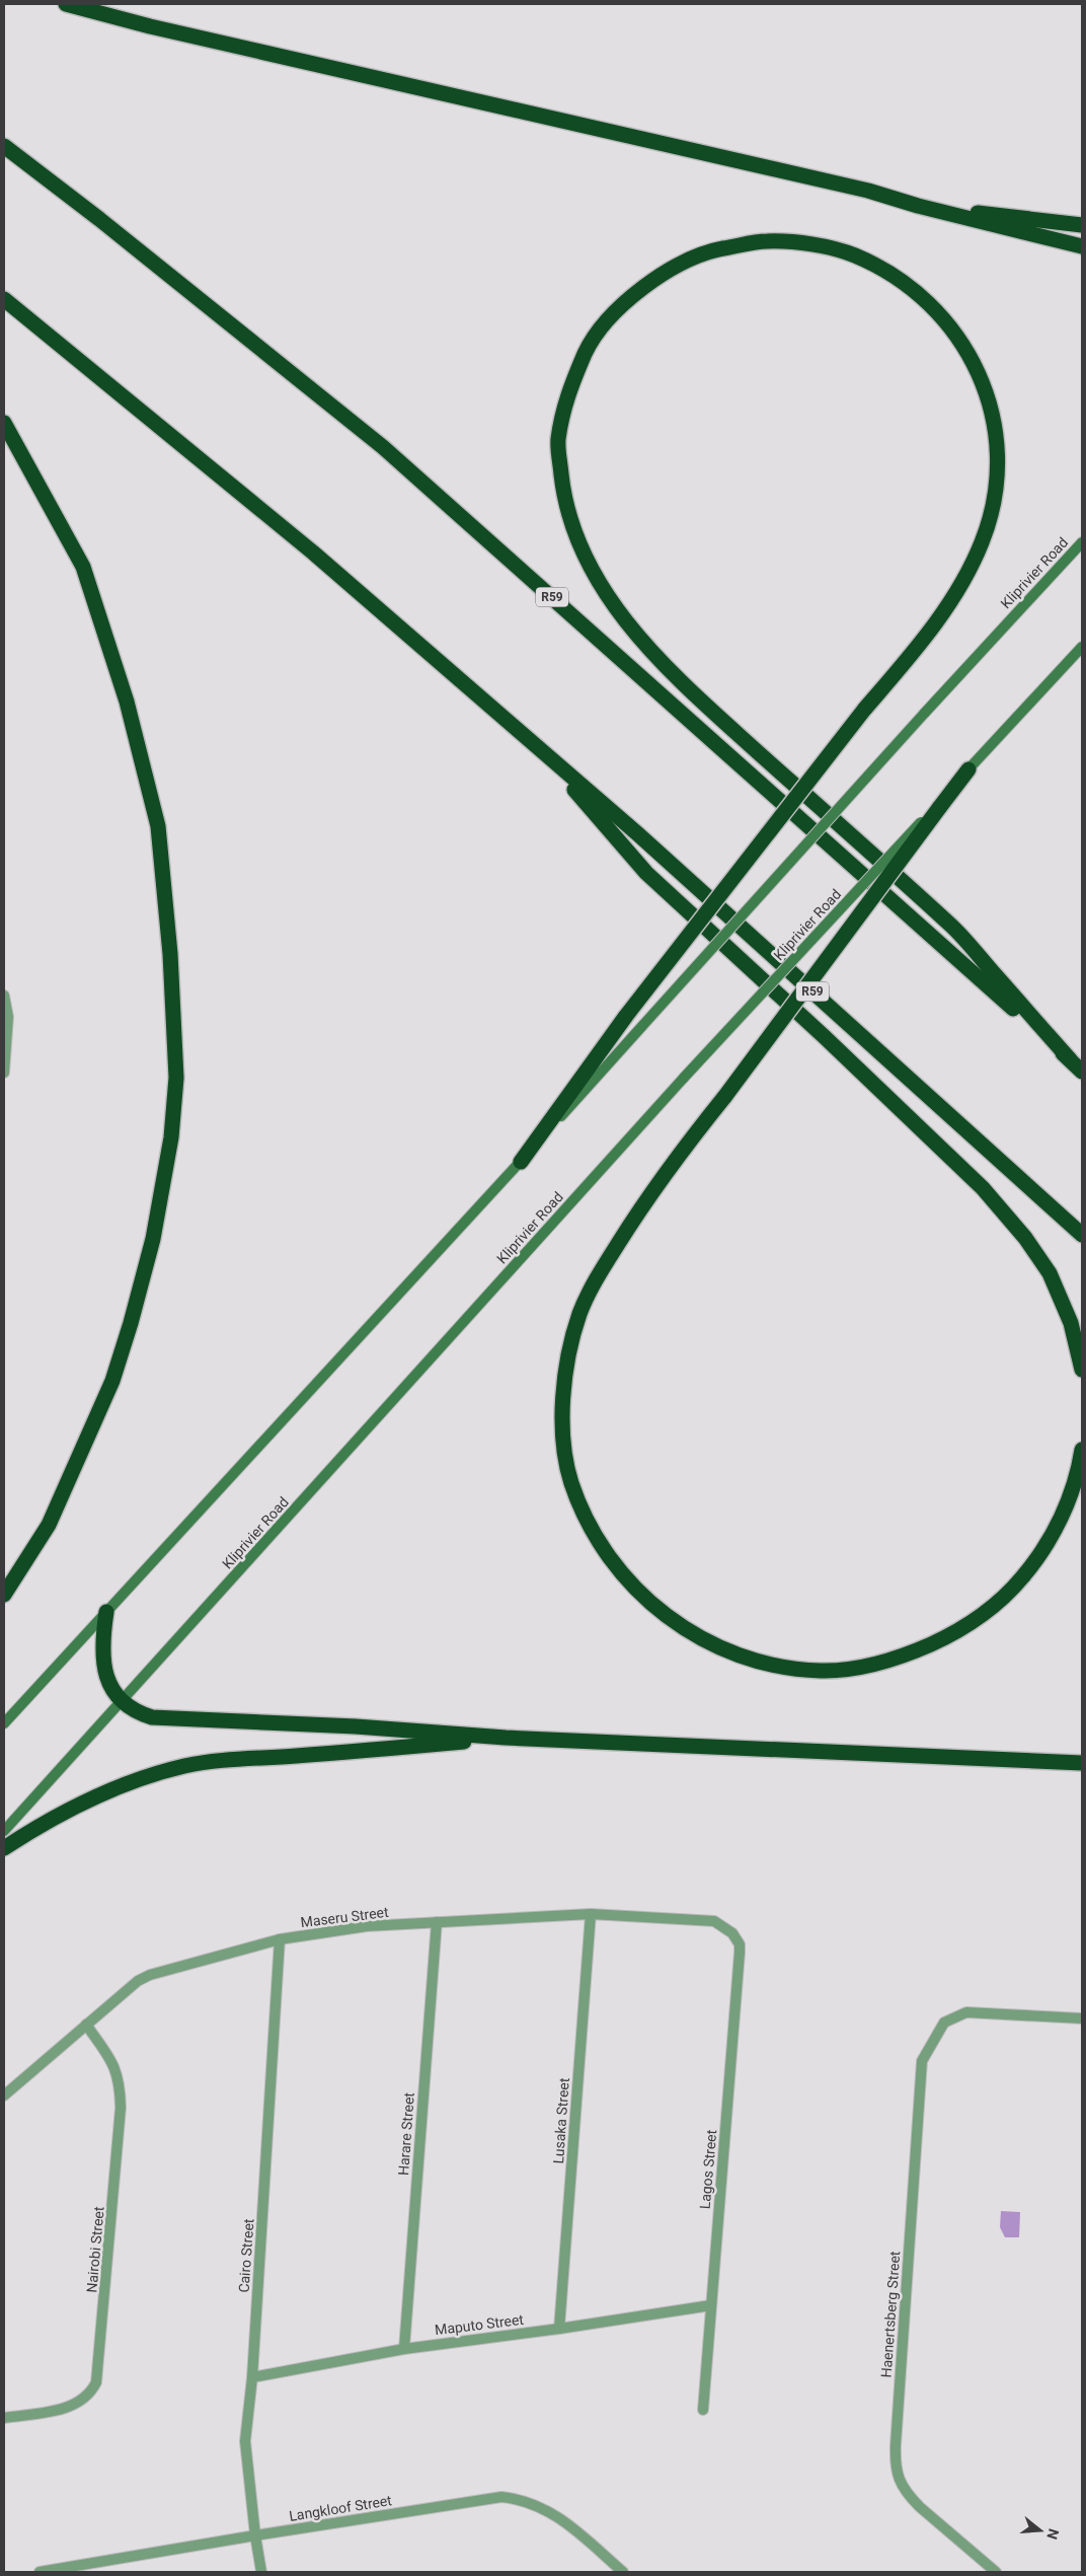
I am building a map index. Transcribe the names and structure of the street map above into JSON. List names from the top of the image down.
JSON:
{
  "streets": {
    "highway": ["R59"],
    "main road": ["Kliprivier Road"],
    "street": [
      "Maseru Street",
      "Lusaka Street",
      "Harare Street",
      "Lagos Street",
      "Nairobi Street",
      "Cairo Street",
      "Haenertsberg Street",
      "Maputo Street",
      "Langkloof Street"
    ]
  },
  "crossings": [
    ["Maseru Street", "Lusaka Street"],
    ["Maseru Street", "Harare Street"],
    ["Maseru Street", "Lagos Street"],
    ["Maseru Street", "Nairobi Street"],
    ["Maseru Street", "Cairo Street"],
    ["Lusaka Street", "Maputo Street"],
    ["Harare Street", "Maputo Street"],
    ["Lagos Street", "Maputo Street"],
    ["Cairo Street", "Maputo Street"],
    ["Cairo Street", "Langkloof Street"]
  ],
  "north": "right"
}
